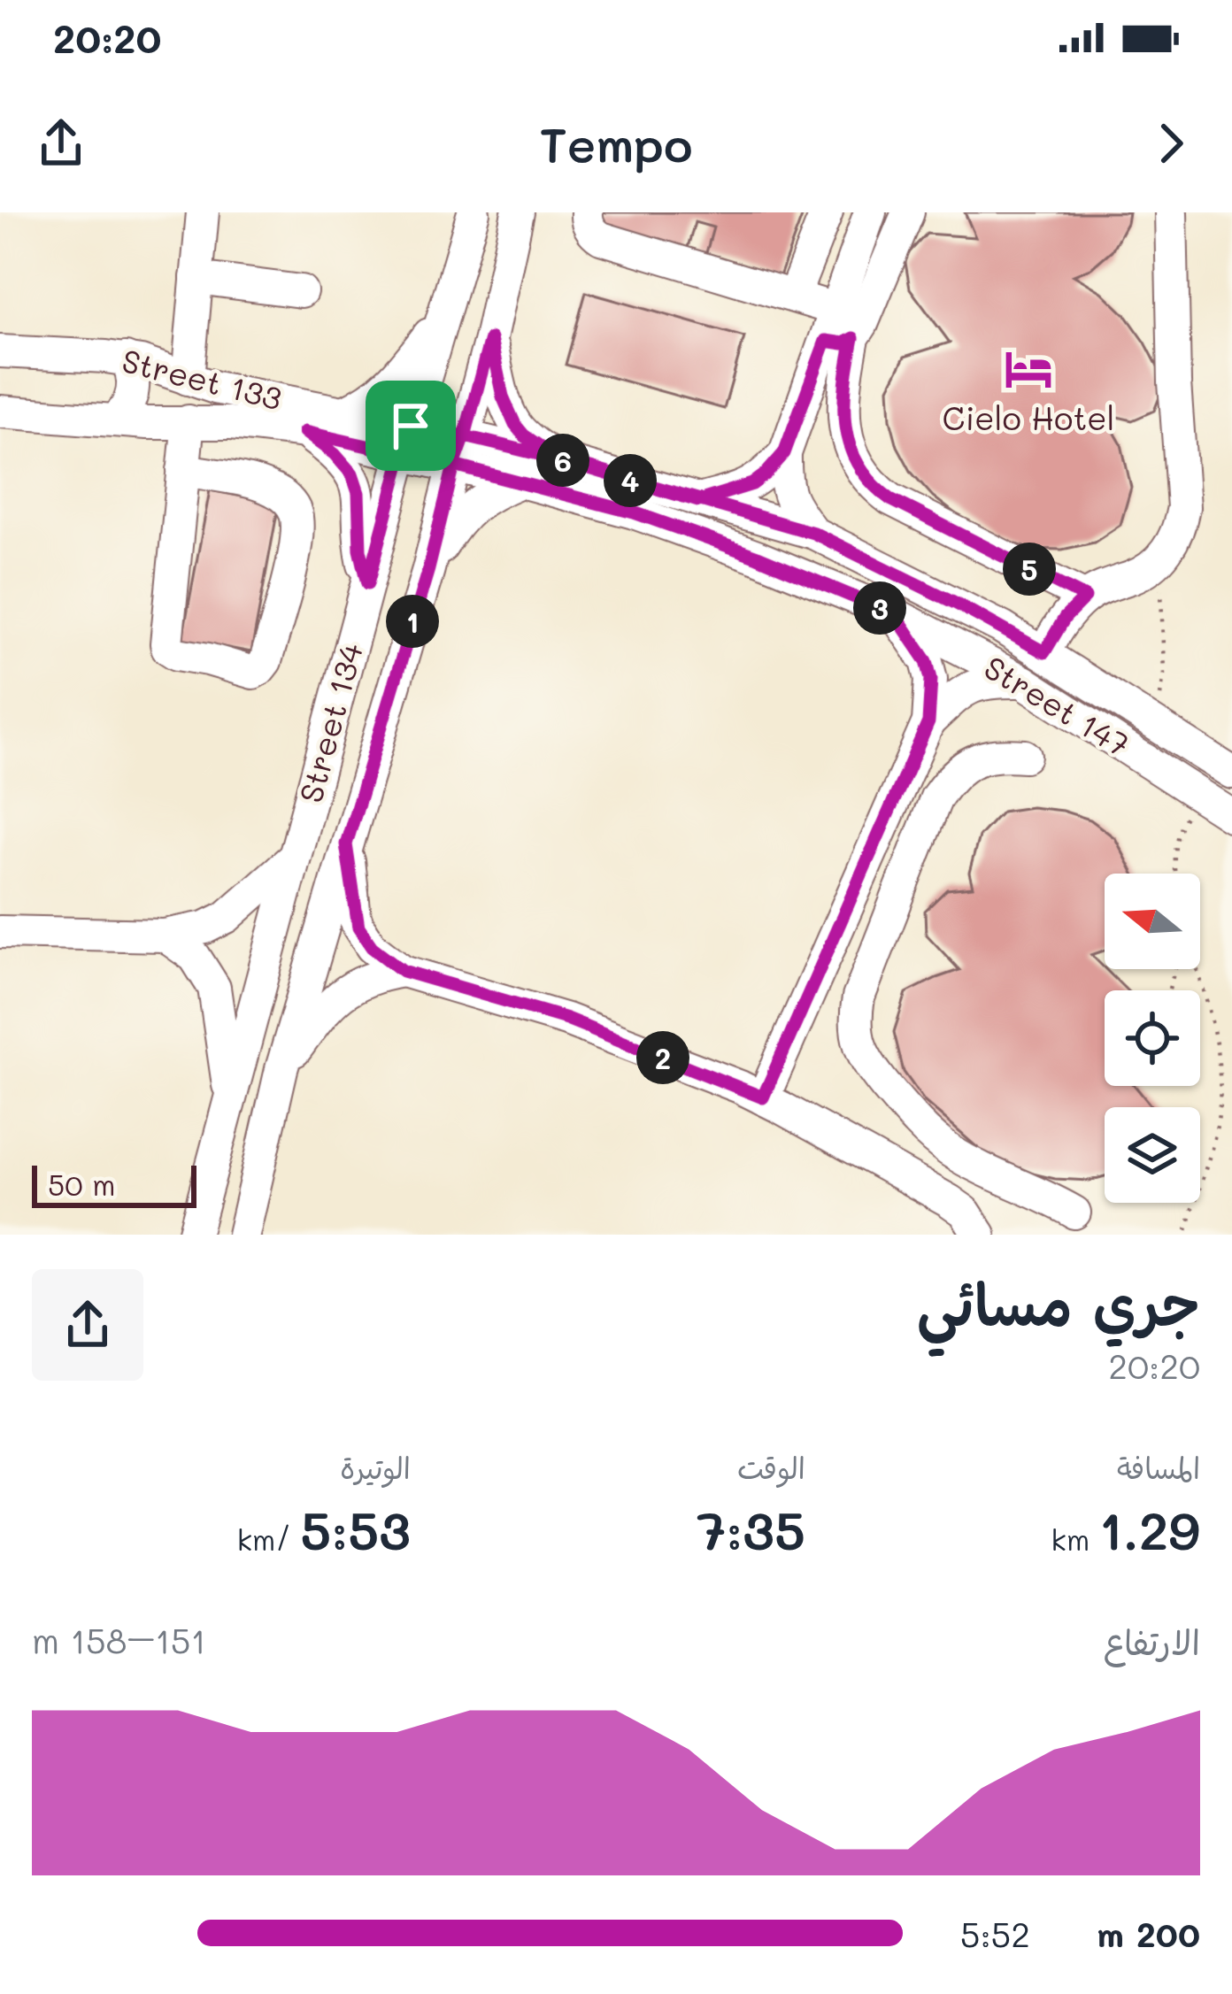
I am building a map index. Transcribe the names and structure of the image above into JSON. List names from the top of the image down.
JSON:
{
  "streets": {
    "street": ["Street 133", "Street 147", "Street 134"]
  },
  "crossings": [
    ["Street 133", "Street 147"],
    ["Street 133", "Street 134"],
    ["Street 147", "Street 134"]
  ],
  "places": {
    "hotel": ["Cielo Hotel"]
  },
  "scale_bar": "50 m",
  "north": "left",
  "page": {
    "status": "20:20",
    "header": "Tempo",
    "pins": [
      "6",
      "4",
      "5",
      "3",
      "1",
      "2"
    ],
    "scale": "50 m",
    "heading": ["جري مسائي", "20:20"],
    "stats": [
      ["المسافة", "1.29 km"],
      ["الوقت", "7:35"],
      ["الوتيرة", "5:53 /km"]
    ],
    "chart": ["الارتفاع", "151–158 m"],
    "list": [
      {
        "name": "200 m",
        "note": "5:52"
      }
    ]
  }
}
